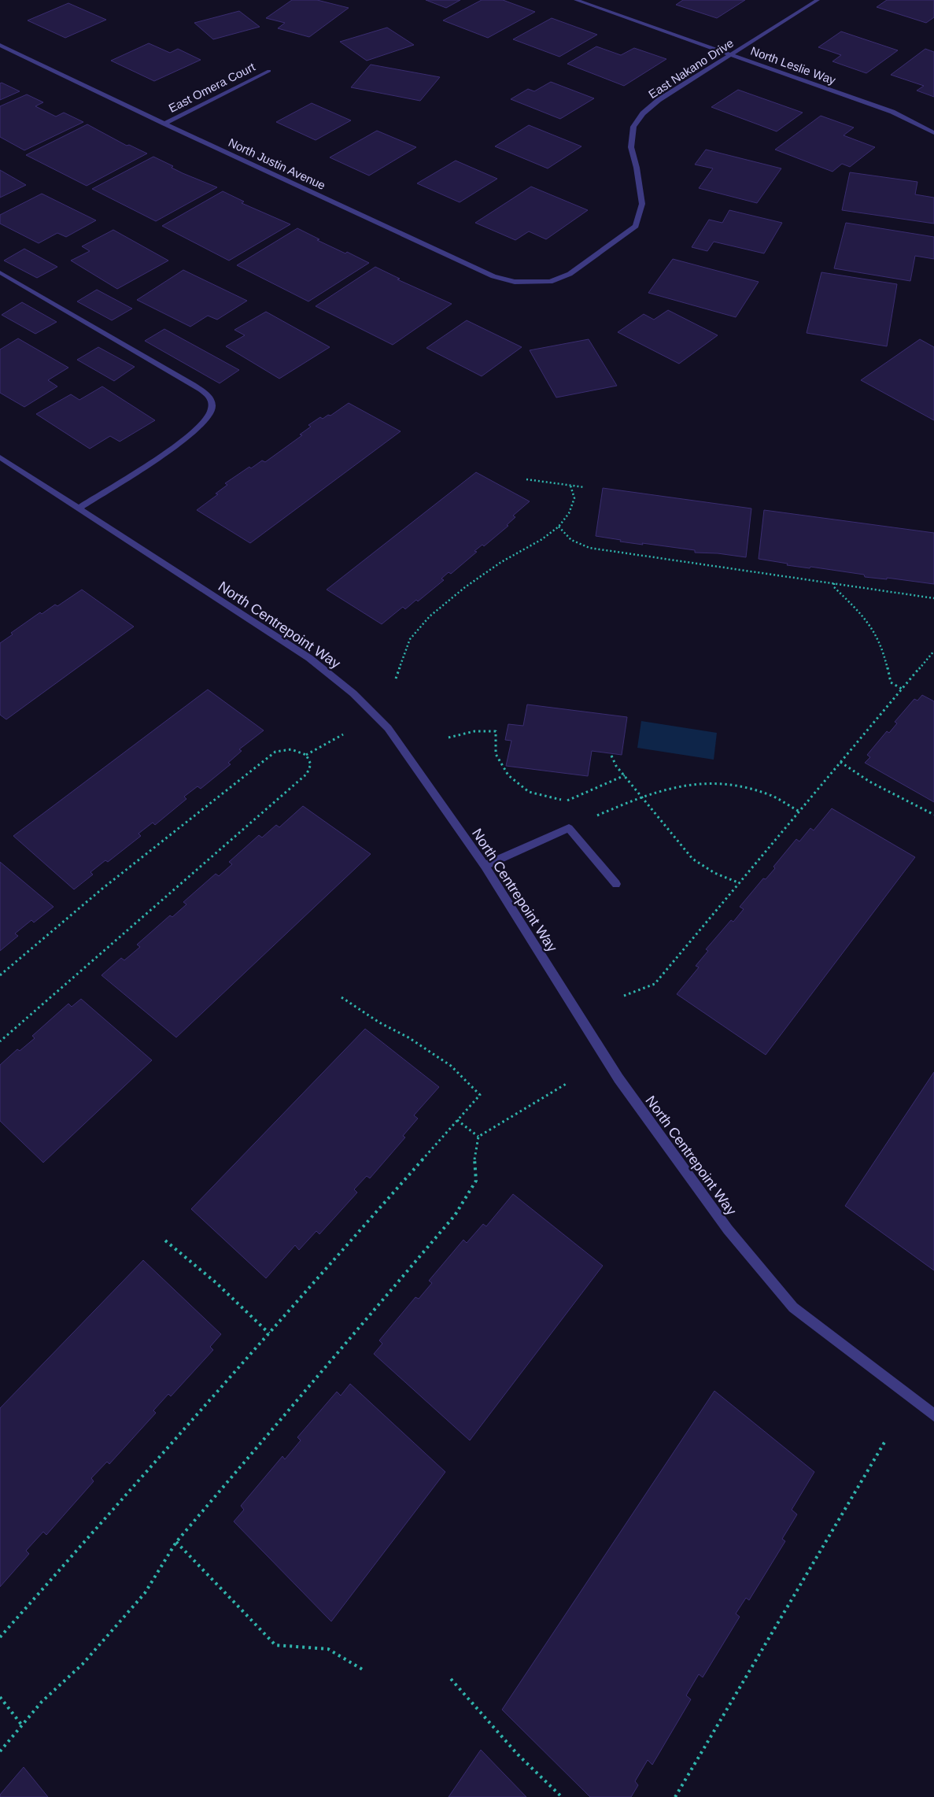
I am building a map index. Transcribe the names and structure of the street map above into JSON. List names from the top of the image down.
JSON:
{
  "streets": {
    "street": [
      "North Leslie Way",
      "East Nakano Drive",
      "East Omera Court",
      "North Justin Avenue",
      "North Centrepoint Way"
    ]
  },
  "crossings": [
    ["North Leslie Way", "East Nakano Drive"],
    ["East Nakano Drive", "North Justin Avenue"],
    ["East Omera Court", "North Justin Avenue"]
  ]
}
